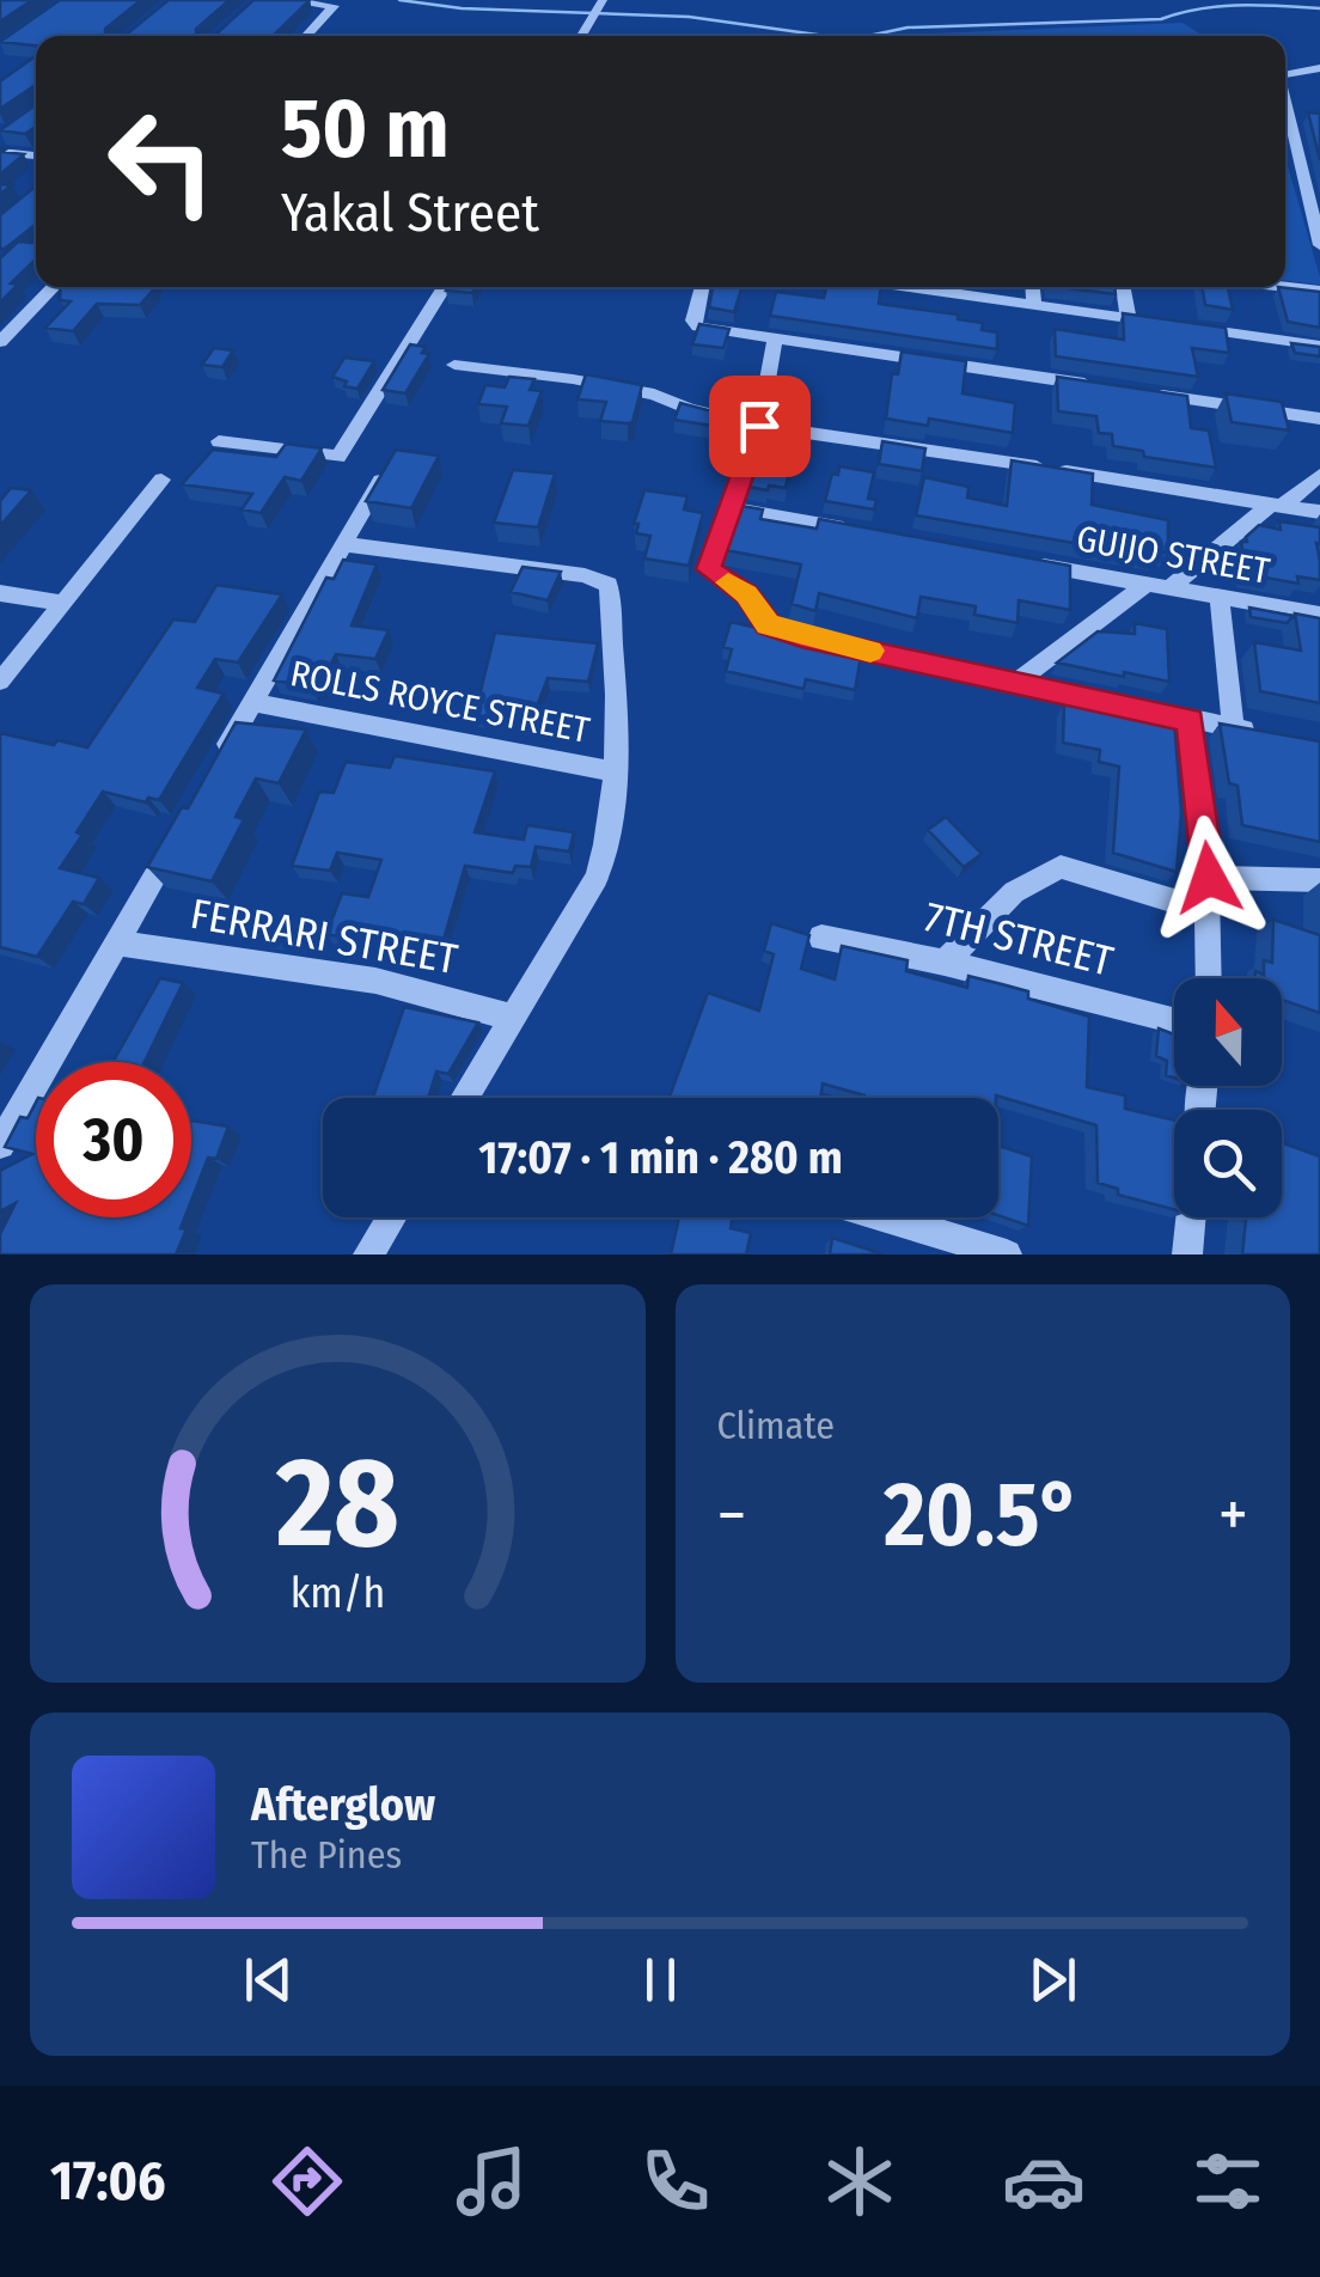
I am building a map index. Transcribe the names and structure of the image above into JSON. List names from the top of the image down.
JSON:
{
  "streets": {
    "street": [
      "GUIJO STREET",
      "ROLLS ROYCE STREET",
      "FERRARI STREET",
      "7TH STREET"
    ]
  },
  "north": "top",
  "page": {
    "turn": ["50 m", "Yakal Street"],
    "limit": "30",
    "trip": "17:07 · 1 min · 280 m",
    "tile": "Climate",
    "heat": ["−", "20.5°", "+"],
    "song": ["Afterglow", "The Pines"],
    "tabs": "17:06",
    "gauge": ["28", "km/h"]
  }
}
